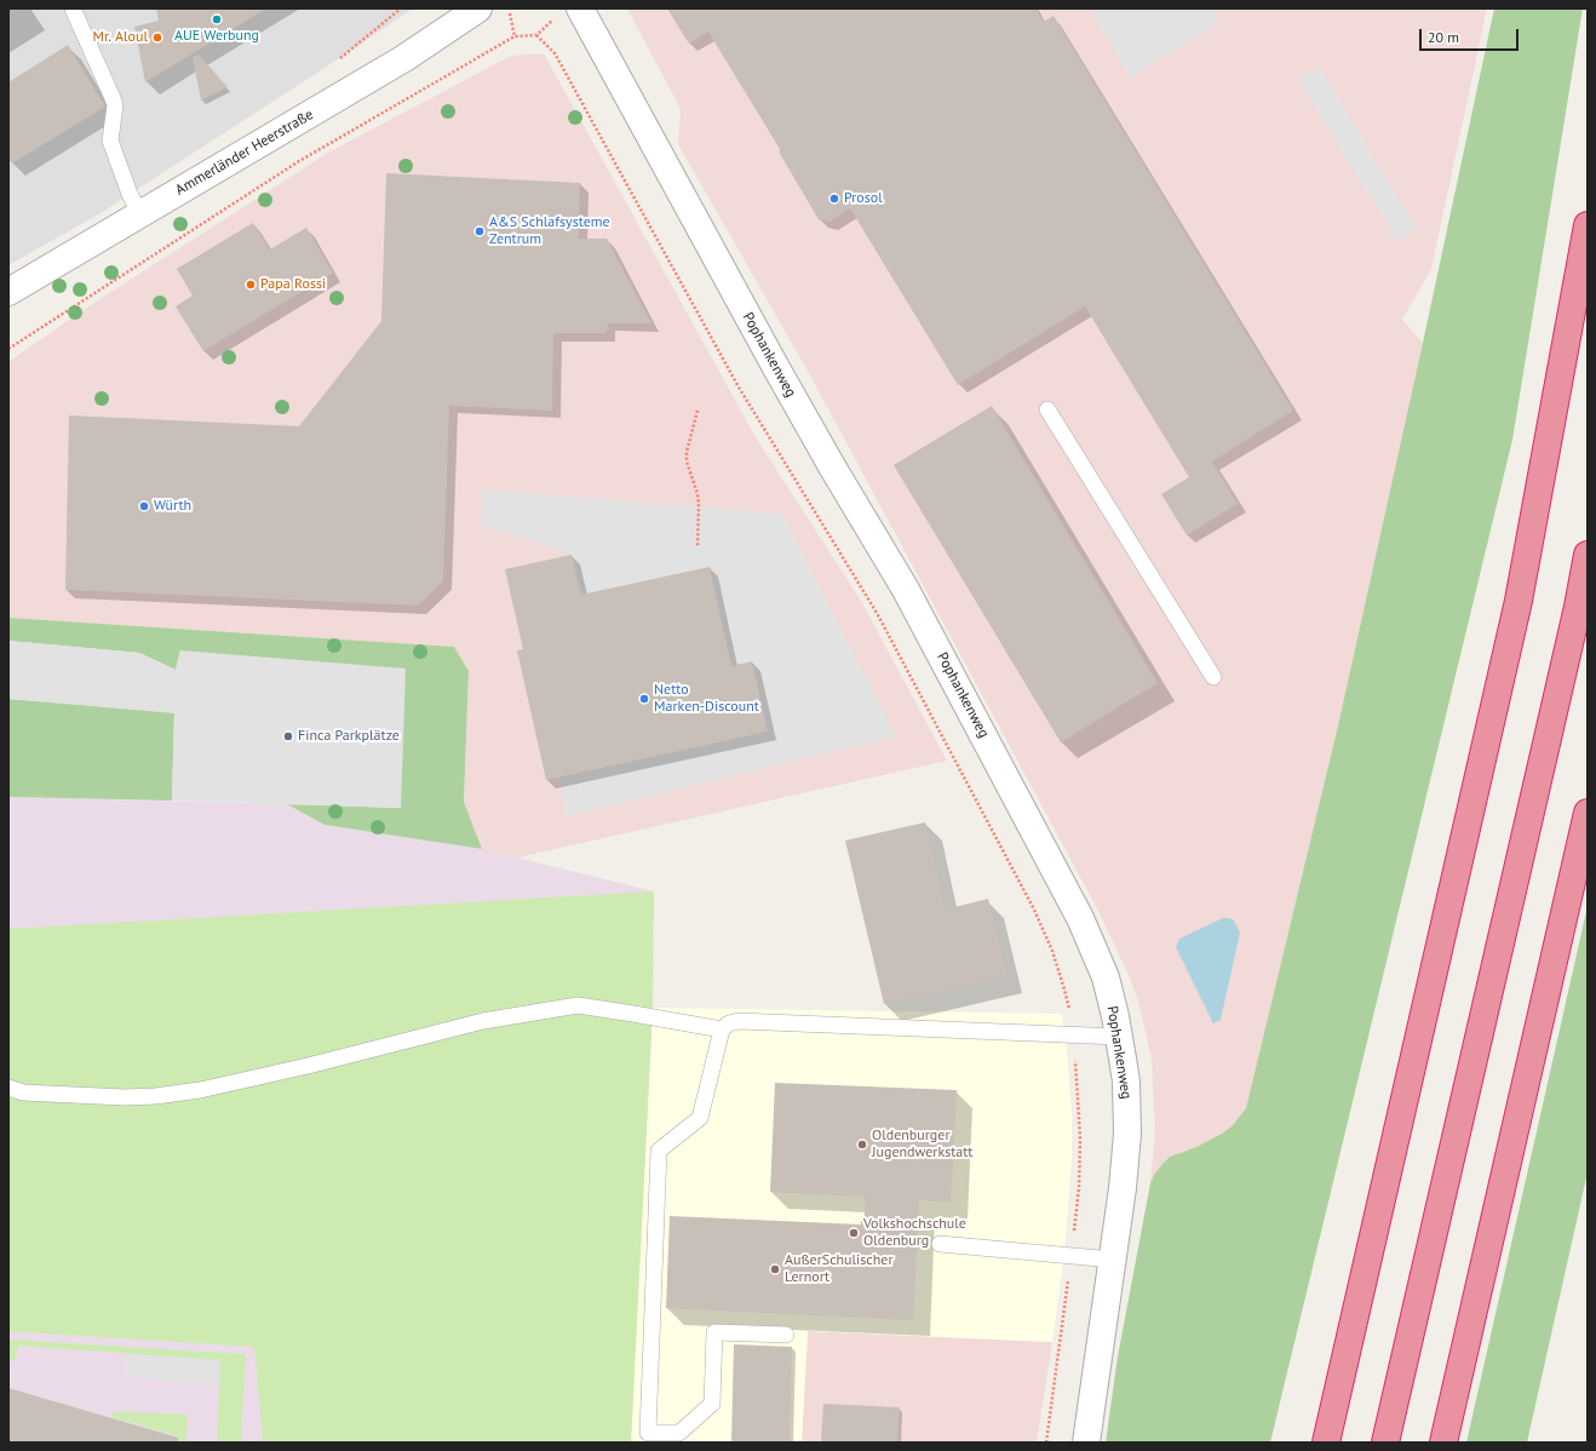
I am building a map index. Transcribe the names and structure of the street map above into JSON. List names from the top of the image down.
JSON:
{
  "streets": {
    "street": ["Ammerländer Heerstraße", "Pophankenweg"]
  },
  "places": [
    "AUE Werbung",
    "Mr. Aloul",
    "Prosol",
    "A&S Schlafsysteme Zentrum",
    "Papa Rossi",
    "Würth",
    "Netto Marken-Discount",
    "Finca Parkplätze",
    "Oldenburger Jugendwerkstatt",
    "Volkshochschule Oldenburg",
    "AußerSchulischer Lernort"
  ],
  "scale_bar": "20 m"
}
